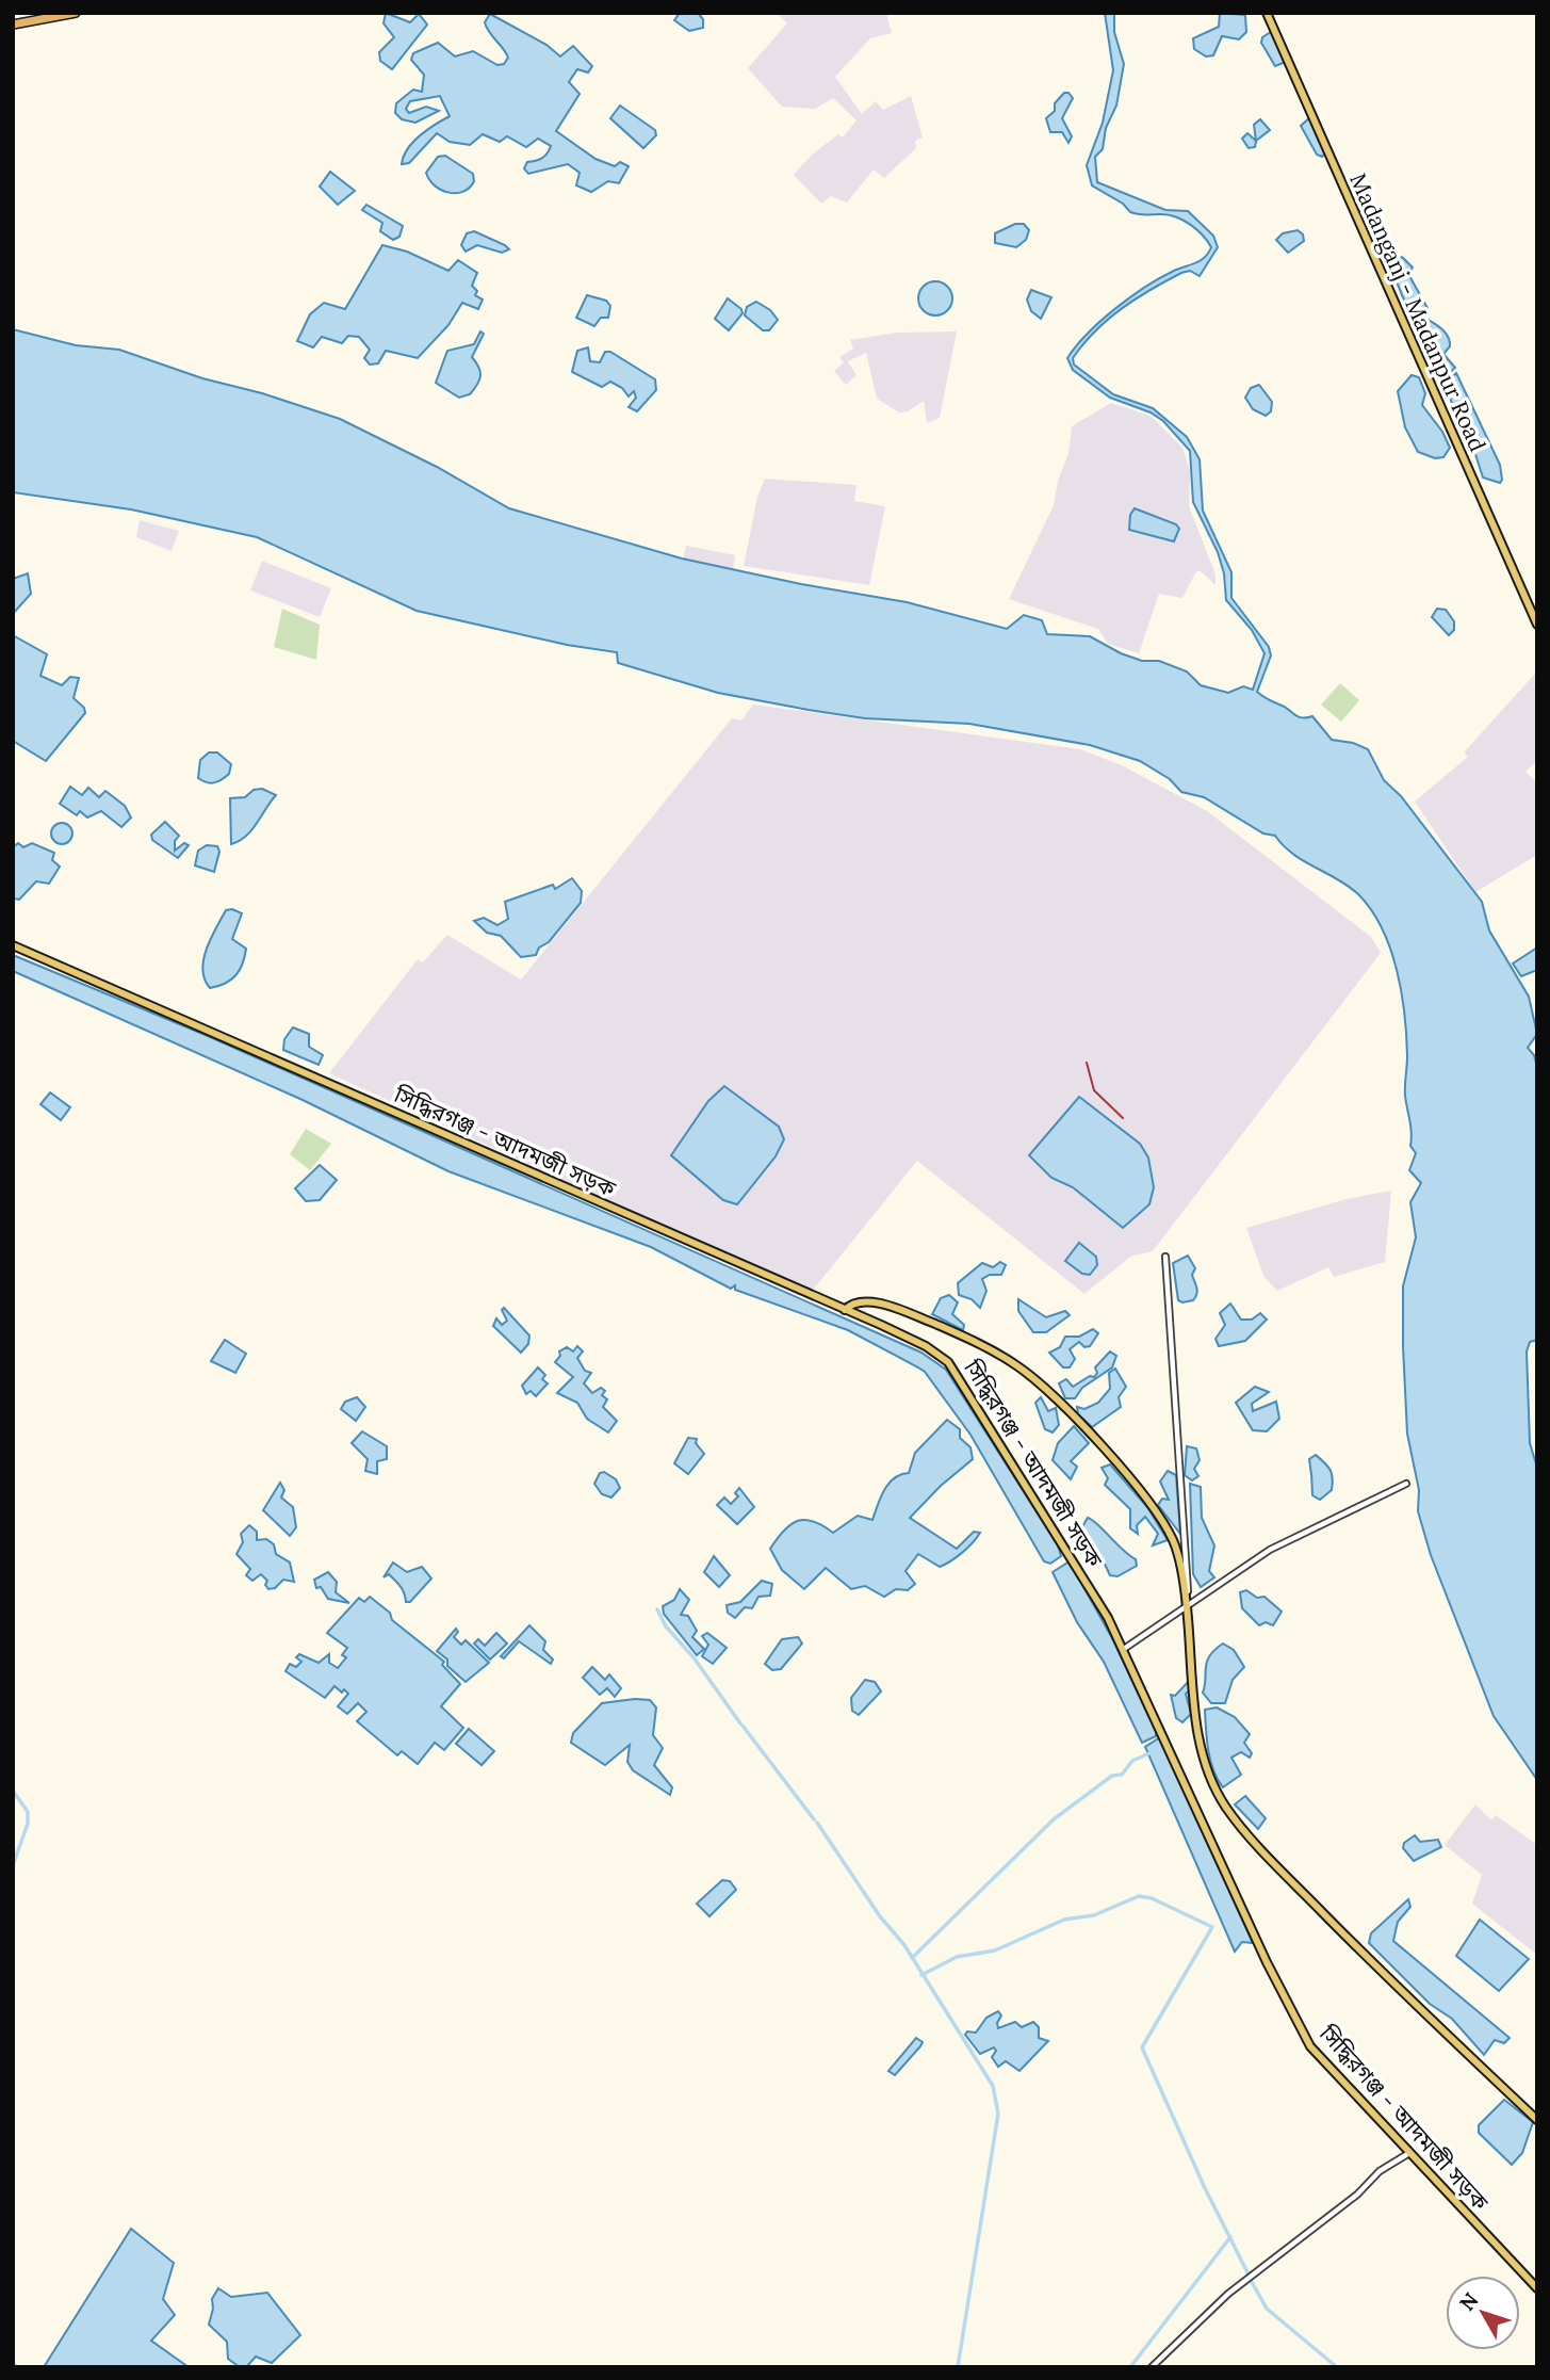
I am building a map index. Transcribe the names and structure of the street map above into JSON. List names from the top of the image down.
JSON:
{
  "streets": {
    "main road": ["Madanganj - Madanpur Road", "সিদ্ধিরগঞ্জ - আদমজী সড়ক"]
  },
  "north": "top left"
}
